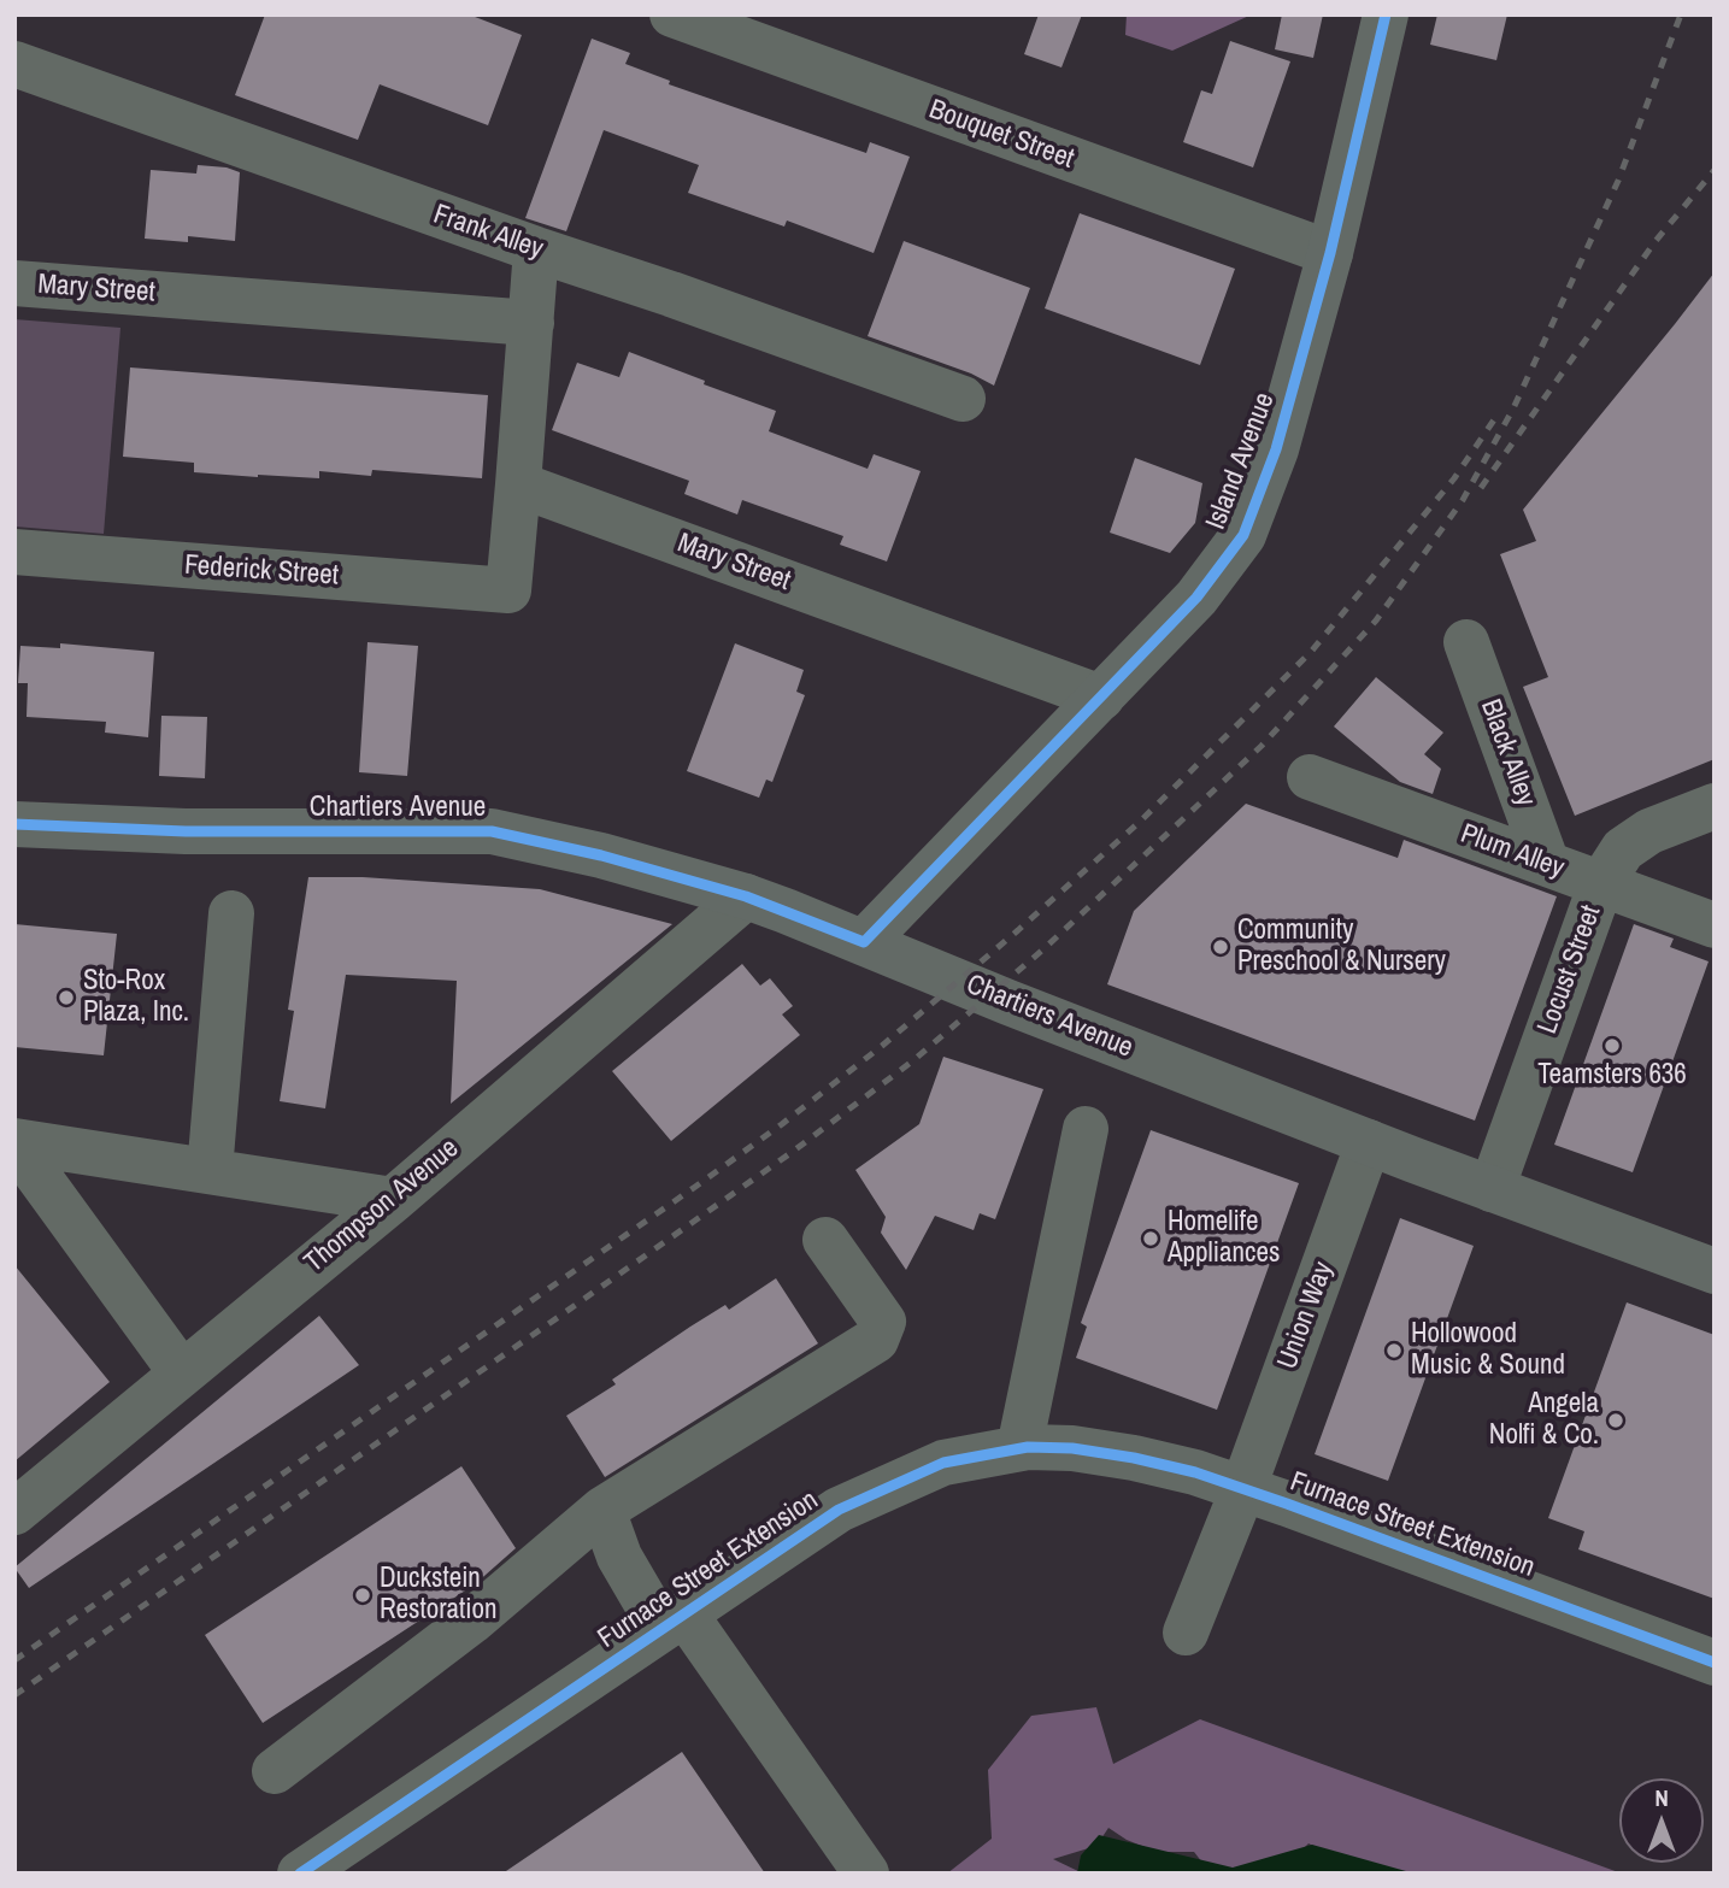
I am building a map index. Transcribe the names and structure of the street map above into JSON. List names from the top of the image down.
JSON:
{
  "streets": {
    "main road": ["Island Avenue", "Chartiers Avenue"],
    "street": [
      "Bouquet Street",
      "Frank Alley",
      "Mary Street",
      "Federick Street",
      "Black Alley",
      "Plum Alley",
      "Locust Street",
      "Thompson Avenue",
      "Union Way",
      "Furnace Street Extension"
    ]
  },
  "crossings": [
    ["Bouquet Street", "Island Avenue"],
    ["Mary Street", "Island Avenue"],
    ["Mary Street", "Federick Street"],
    ["Island Avenue", "Chartiers Avenue"],
    ["Black Alley", "Plum Alley"],
    ["Chartiers Avenue", "Locust Street"],
    ["Chartiers Avenue", "Thompson Avenue"],
    ["Chartiers Avenue", "Union Way"],
    ["Plum Alley", "Locust Street"],
    ["Union Way", "Furnace Street Extension"]
  ],
  "places": [
    "Community Preschool & Nursery",
    "Sto-Rox Plaza, Inc.",
    "Teamsters 636",
    "Homelife Appliances",
    "Hollowood Music & Sound",
    "Angela Nolfi & Co.",
    "Duckstein Restoration"
  ],
  "north": "top"
}
